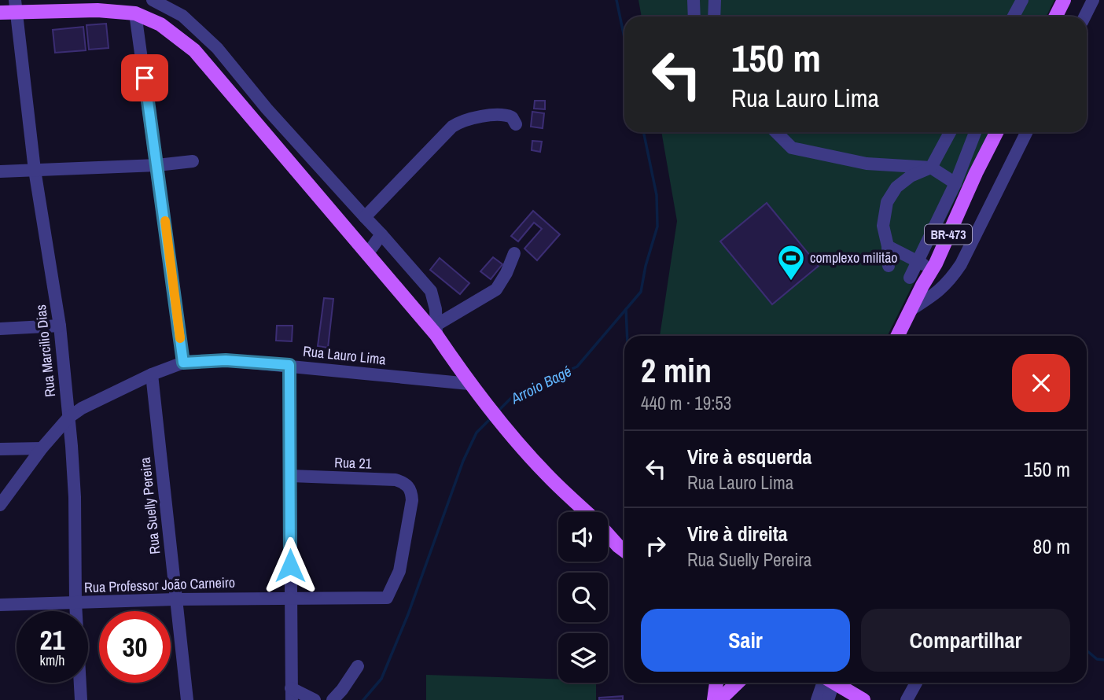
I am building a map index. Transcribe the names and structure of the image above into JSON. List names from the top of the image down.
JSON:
{
  "streets": {
    "main road": ["BR-473"],
    "street": [
      "Rua Marcilio Dias",
      "Rua Lauro Lima",
      "Rua 21",
      "Rua Suelly Pereira",
      "Rua Professor João Carneiro"
    ]
  },
  "crossings": [
    ["Rua Marcilio Dias", "Rua Lauro Lima"],
    ["Rua Marcilio Dias", "Rua Professor João Carneiro"],
    ["Rua Lauro Lima", "Rua Suelly Pereira"],
    ["Rua 21", "Rua Professor João Carneiro"],
    ["Rua Suelly Pereira", "Rua Professor João Carneiro"]
  ],
  "water": ["Arroio Bagé"],
  "places": {
    "sports": ["complexo militão"]
  },
  "page": {
    "turn": ["150 m", "Rua Lauro Lima"],
    "heading": ["2 min", "440 m · 19:53"],
    "list": [
      {
        "name": "Vire à esquerda",
        "note": "Rua Lauro Lima",
        "value": "150 m"
      },
      {
        "name": "Vire à direita",
        "note": "Rua Suelly Pereira",
        "value": "80 m"
      }
    ],
    "buttons": ["Sair", "Compartilhar"],
    "speed": "21 km/h",
    "limit": "30"
  }
}
